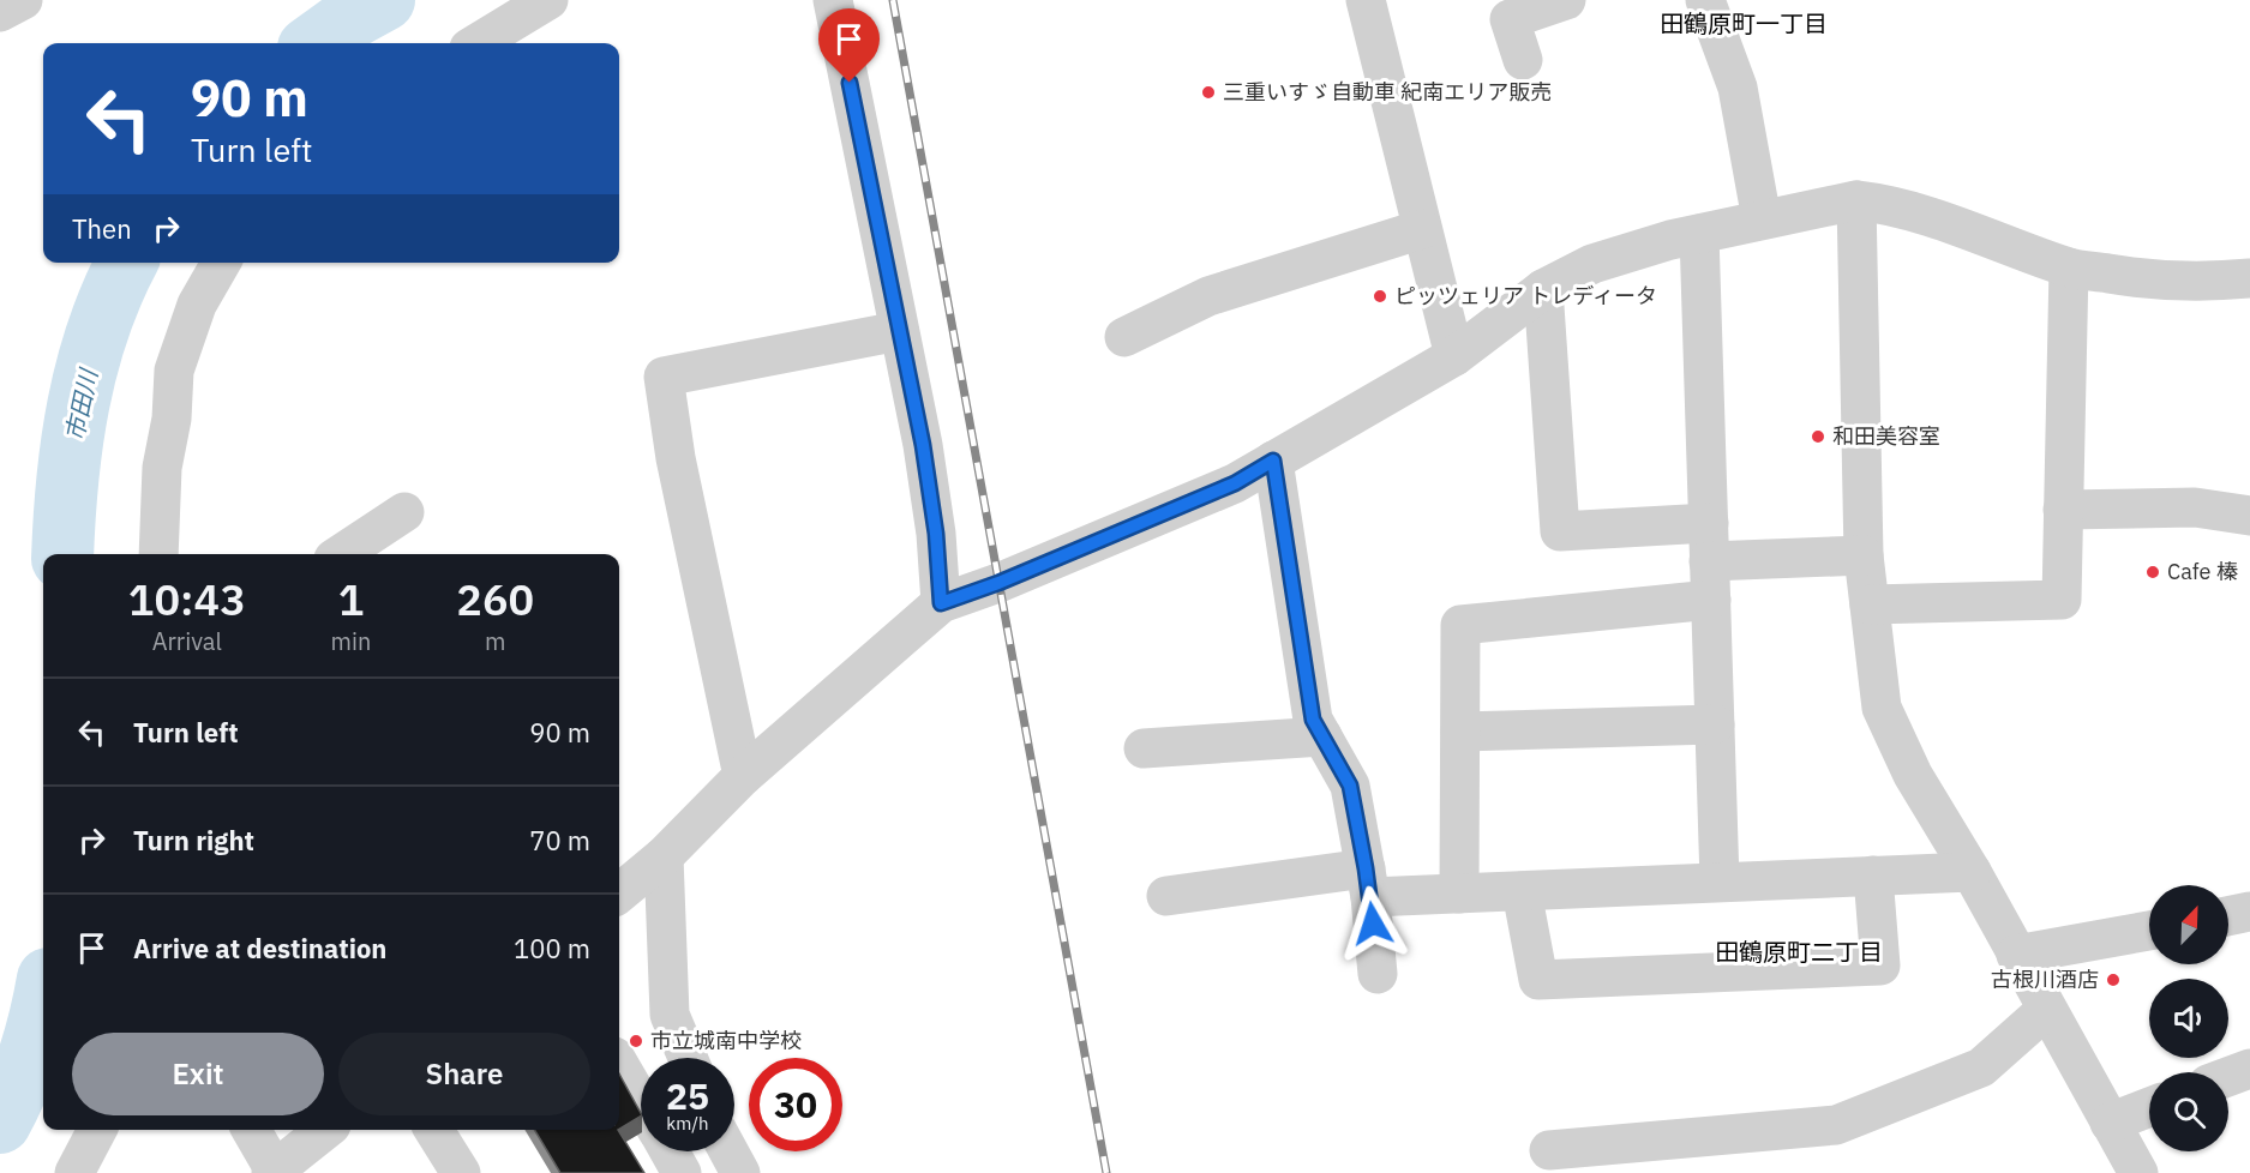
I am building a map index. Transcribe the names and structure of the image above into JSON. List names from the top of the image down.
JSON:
{
  "districts": ["田鶴原町一丁目", "田鶴原町二丁目"],
  "water": ["市田川"],
  "places": [
    "三重いすゞ自動車 紀南エリア販売",
    "ピッツェリア トレディータ",
    "和田美容室",
    "Cafe 榛",
    "古根川酒店",
    "市立城南中学校"
  ],
  "north": "top right",
  "page": {
    "turn": ["90 m", "Turn left"],
    "then": "Then",
    "eta": [
      "10:43",
      "Arrival",
      "1",
      "min",
      "260",
      "m"
    ],
    "list": [
      {
        "name": "Turn left",
        "value": "90 m"
      },
      {
        "name": "Turn right",
        "value": "70 m"
      },
      {
        "name": "Arrive at destination",
        "value": "100 m"
      }
    ],
    "buttons": ["Exit", "Share"],
    "speed": "25 km/h",
    "limit": "30"
  }
}
